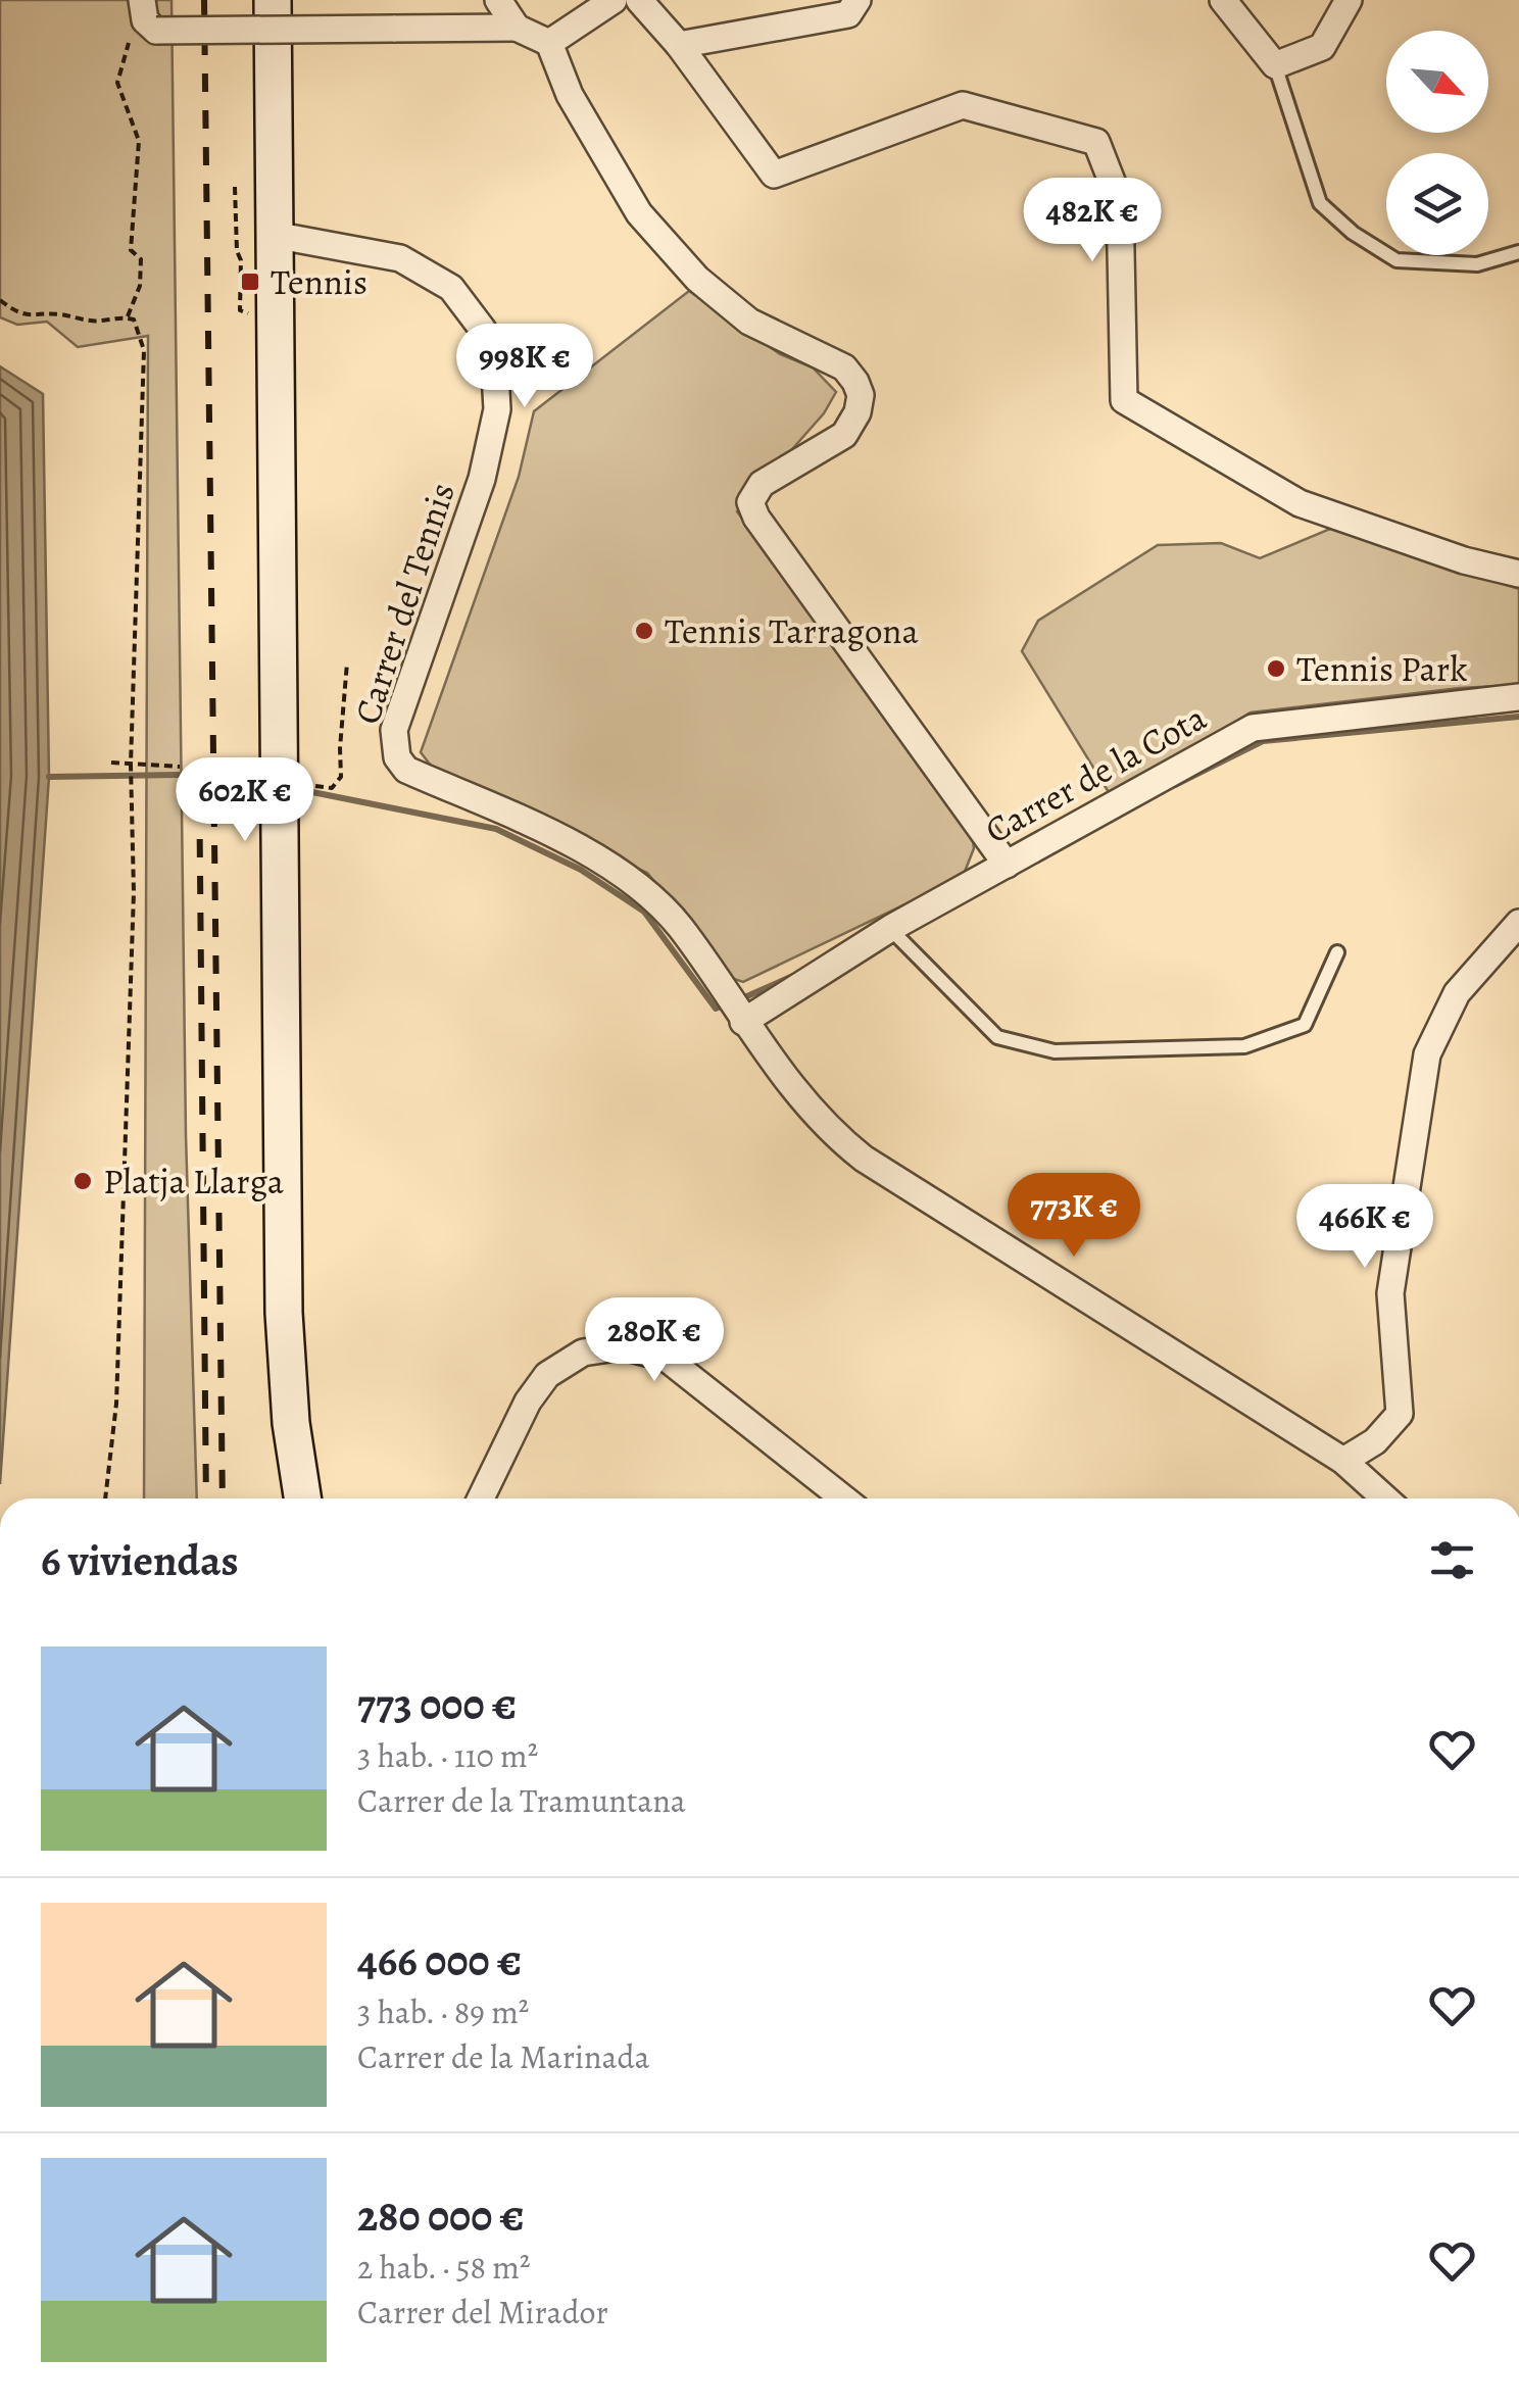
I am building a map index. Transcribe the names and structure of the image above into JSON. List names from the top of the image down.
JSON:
{
  "streets": {
    "street": ["Carrer del Tennis", "Carrer de la Cota"]
  },
  "crossings": [
    ["Carrer del Tennis", "Carrer de la Cota"]
  ],
  "places": {
    "transit": ["Tennis"],
    "other": ["Tennis Tarragona", "Tennis Park", "Platja Llarga"]
  },
  "north": "bottom right",
  "page": {
    "price": [
      "482K €",
      "998K €",
      "602K €",
      "773K €",
      "466K €",
      "280K €"
    ],
    "heading": "6 viviendas",
    "list": [
      {
        "name": "773 000 €",
        "note": "3 hab. · 110 m² · Carrer de la Tramuntana"
      },
      {
        "name": "466 000 €",
        "note": "3 hab. · 89 m² · Carrer de la Marinada"
      },
      {
        "name": "280 000 €",
        "note": "2 hab. · 58 m² · Carrer del Mirador"
      }
    ]
  }
}
